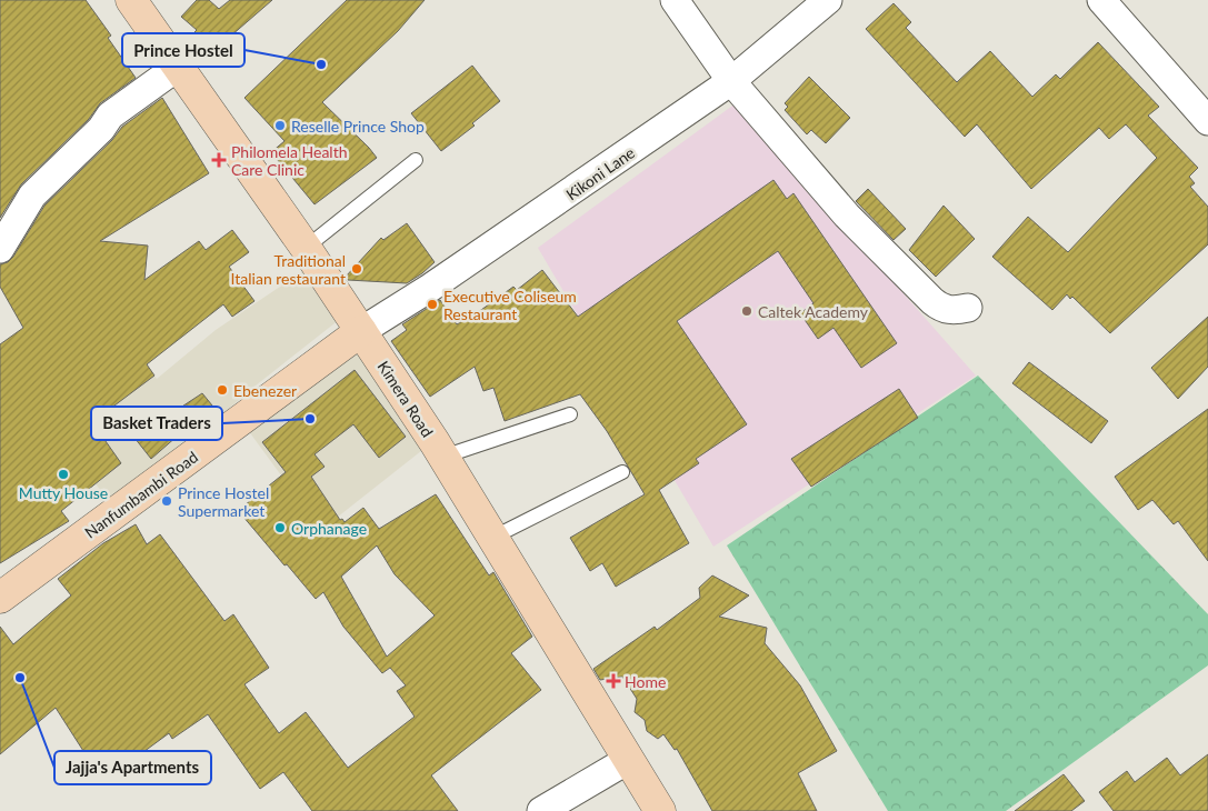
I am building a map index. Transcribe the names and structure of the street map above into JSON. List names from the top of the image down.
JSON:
{
  "streets": {
    "street": ["Kikoni Lane", "Kimera Road", "Nanfumbambi Road"]
  },
  "crossings": [
    ["Kikoni Lane", "Kimera Road"],
    ["Kikoni Lane", "Nanfumbambi Road"],
    ["Kimera Road", "Nanfumbambi Road"]
  ],
  "places": {
    "other": [
      "Prince Hostel",
      "Reselle Prince Shop",
      "Traditional Italian restaurant",
      "Executive Coliseum Restaurant",
      "Caltek Academy",
      "Ebenezer",
      "Basket Traders",
      "Mutty House",
      "Prince Hostel Supermarket",
      "Orphanage",
      "Jajja's Apartments"
    ],
    "health": ["Philomela Health Care Clinic", "Home"]
  }
}
